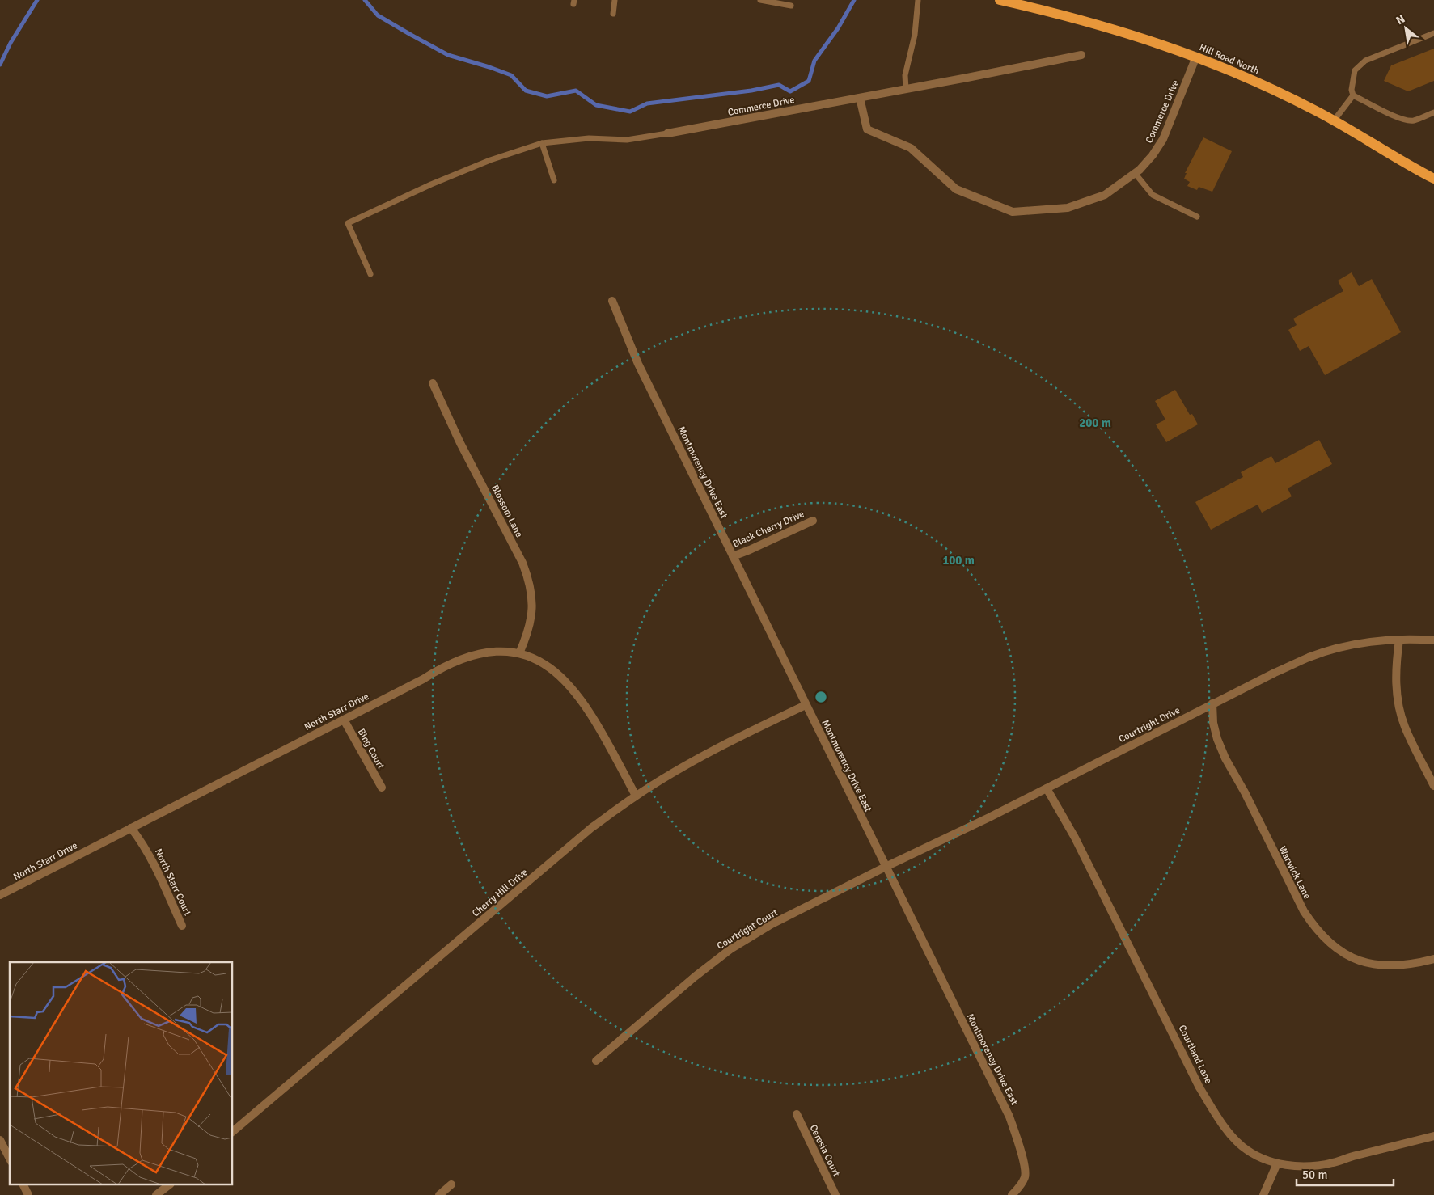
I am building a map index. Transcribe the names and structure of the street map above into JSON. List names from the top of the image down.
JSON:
{
  "streets": {
    "main road": ["Hill Road North"],
    "street": [
      "Commerce Drive",
      "Montmorency Drive East",
      "Blossom Lane",
      "Black Cherry Drive",
      "North Starr Drive",
      "Courtright Drive",
      "Bing Court",
      "Warwick Lane",
      "North Starr Court",
      "Cherry Hill Drive",
      "Courtright Court",
      "Courtland Lane",
      "Ceresia Court"
    ]
  },
  "crossings": [
    ["Hill Road North", "Commerce Drive"],
    ["Montmorency Drive East", "Black Cherry Drive"],
    ["Montmorency Drive East", "Courtright Drive"],
    ["Montmorency Drive East", "Cherry Hill Drive"],
    ["Montmorency Drive East", "Courtright Court"],
    ["Blossom Lane", "North Starr Drive"],
    ["North Starr Drive", "Bing Court"],
    ["North Starr Drive", "North Starr Court"],
    ["North Starr Drive", "Cherry Hill Drive"],
    ["Courtright Drive", "Warwick Lane"],
    ["Courtright Drive", "Courtright Court"],
    ["Courtright Drive", "Courtland Lane"]
  ],
  "scale_bar": "50 m",
  "north": "top left",
  "rings": ["200 m", "100 m"]
}
